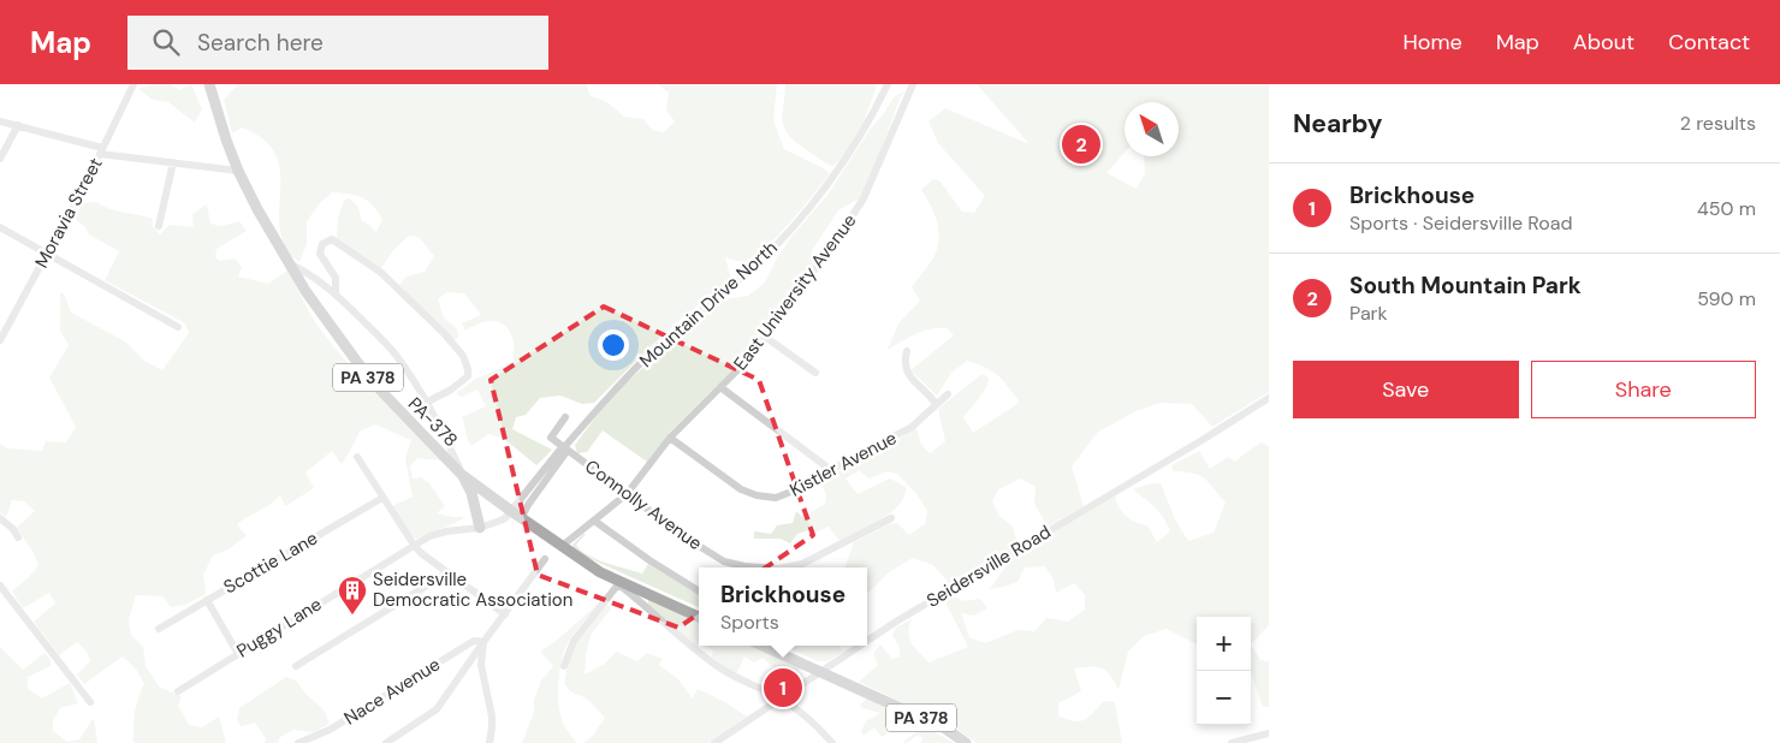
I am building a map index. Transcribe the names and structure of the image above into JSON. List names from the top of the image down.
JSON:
{
  "streets": {
    "main road": ["PA 378", "PA-378"],
    "street": [
      "Moravia Street",
      "East University Avenue",
      "Mountain Drive North",
      "Kistler Avenue",
      "Connolly Avenue",
      "Scottie Lane",
      "Seidersville Road",
      "Puggy Lane",
      "Nace Avenue"
    ]
  },
  "crossings": [
    ["East University Avenue", "PA-378"],
    ["East University Avenue", "Kistler Avenue"],
    ["East University Avenue", "Connolly Avenue"],
    ["Mountain Drive North", "PA-378"],
    ["Mountain Drive North", "Connolly Avenue"],
    ["Mountain Drive North", "Puggy Lane"],
    ["PA 378", "Seidersville Road"],
    ["PA-378", "Puggy Lane"]
  ],
  "places": {
    "building": ["Seidersville Democratic Association"]
  },
  "north": "top left",
  "page": {
    "header": "Map",
    "search": "Search here",
    "nav": [
      "Home",
      "Map",
      "About",
      "Contact"
    ],
    "heading": ["Nearby", "2 results"],
    "pins": ["2", "1"],
    "list": [
      {
        "mark": "1",
        "name": "Brickhouse",
        "note": "Sports · Seidersville Road",
        "value": "450 m"
      },
      {
        "mark": "2",
        "name": "South Mountain Park",
        "note": "Park",
        "value": "590 m"
      }
    ],
    "buttons": ["Save", "Share"],
    "popup": ["Brickhouse", "Sports"],
    "map_buttons": ["+", "−"]
  }
}
